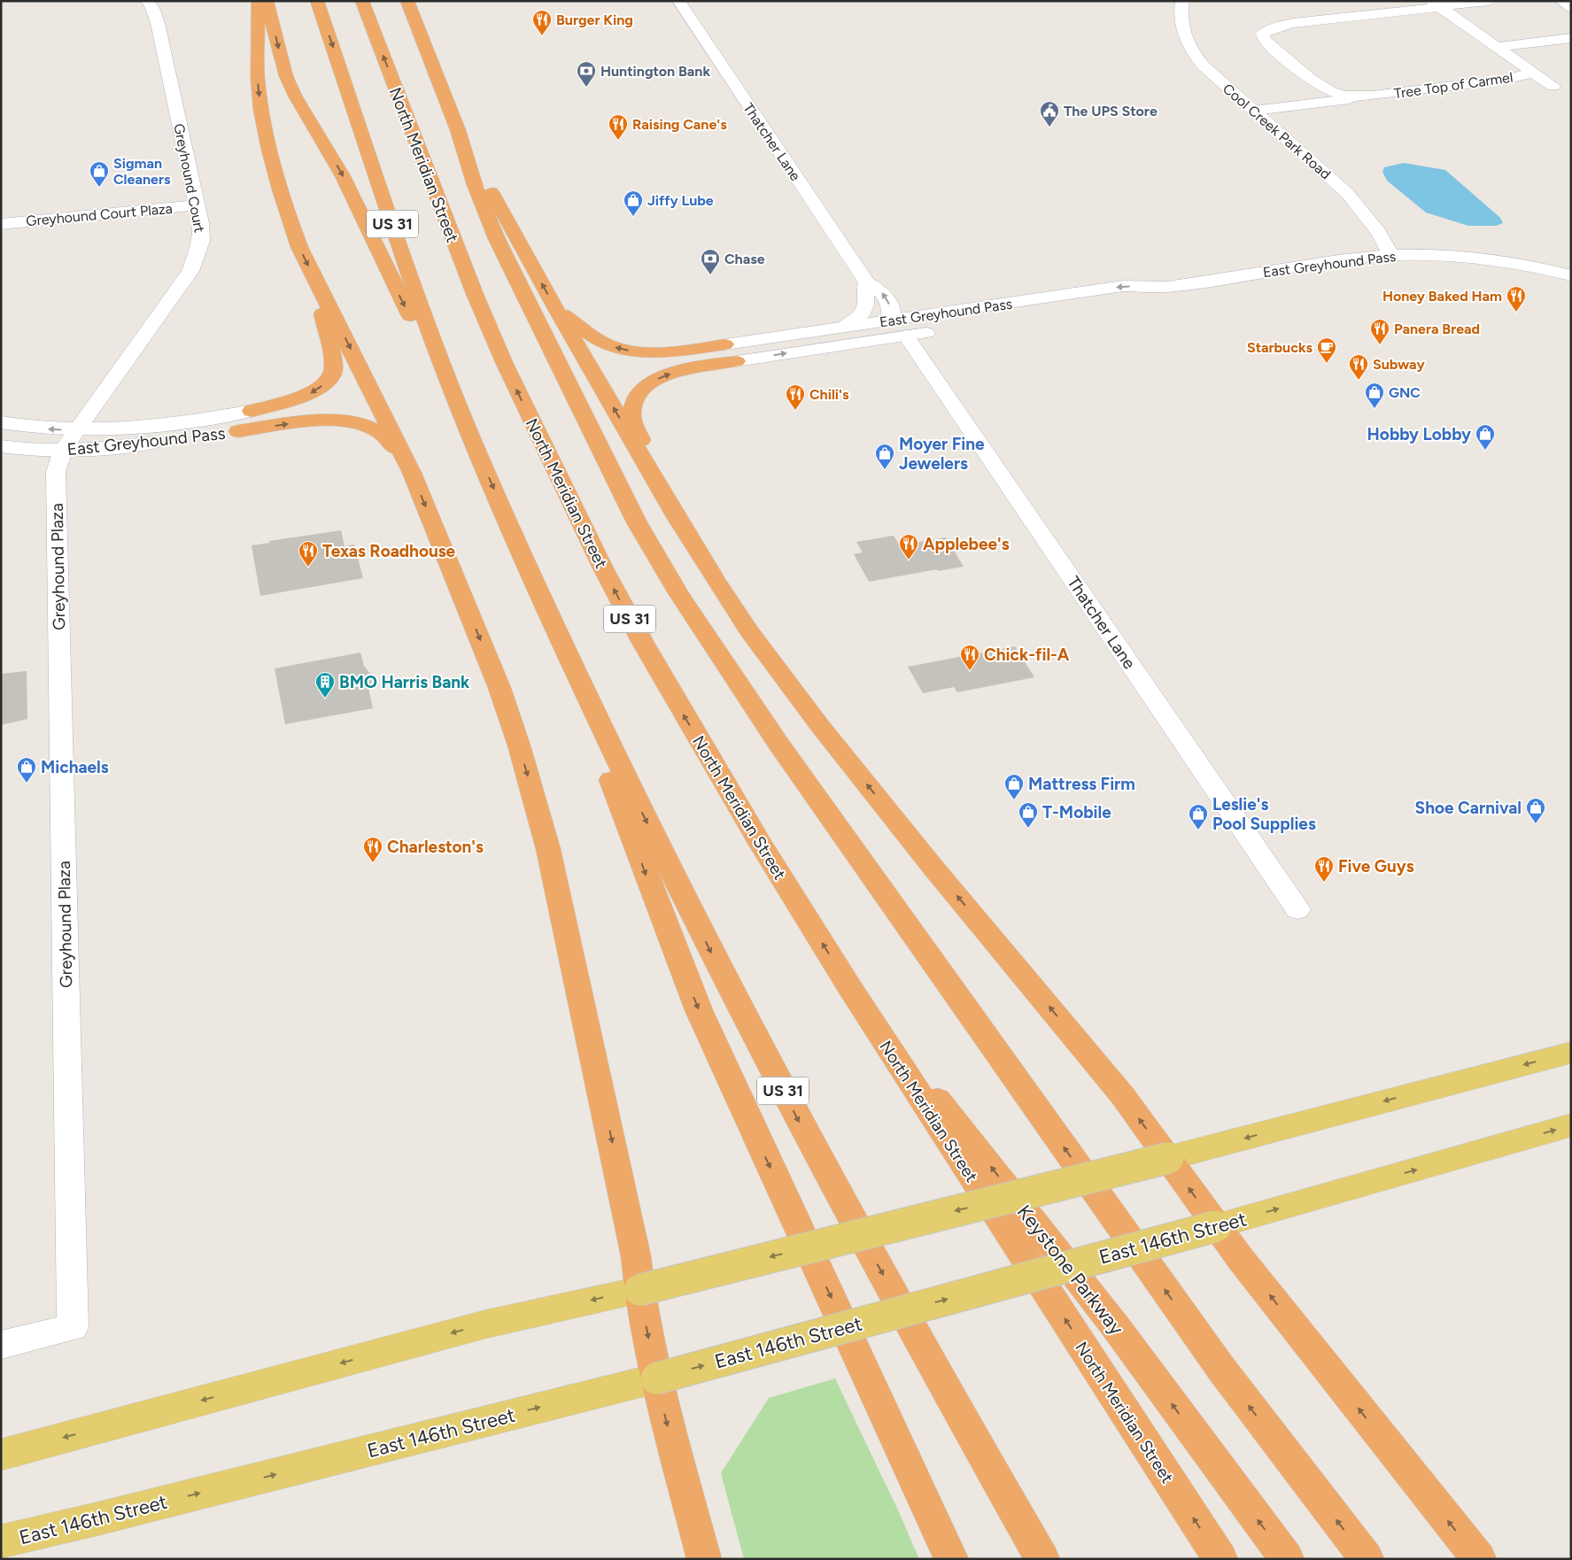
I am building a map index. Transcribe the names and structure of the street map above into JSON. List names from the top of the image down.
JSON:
{
  "streets": {
    "highway": ["North Meridian Street", "US 31", "Keystone Parkway"],
    "main road": ["East 146th Street"],
    "street": [
      "Tree Top of Carmel",
      "Cool Creek Park Road",
      "Thatcher Lane",
      "Greyhound Court",
      "Greyhound Court Plaza",
      "East Greyhound Pass",
      "Greyhound Plaza"
    ]
  },
  "crossings": [
    ["Tree Top of Carmel", "Cool Creek Park Road"],
    ["Cool Creek Park Road", "East Greyhound Pass"],
    ["Thatcher Lane", "East Greyhound Pass"],
    ["North Meridian Street", "Keystone Parkway"],
    ["Greyhound Court", "Greyhound Court Plaza"],
    ["Greyhound Court", "East Greyhound Pass"],
    ["Greyhound Court", "Greyhound Plaza"],
    ["East Greyhound Pass", "Greyhound Plaza"]
  ],
  "places": {
    "restaurant": [
      "Burger King",
      "Raising Cane's",
      "Honey Baked Ham",
      "Panera Bread",
      "Subway",
      "Chili's",
      "Applebee's",
      "Texas Roadhouse",
      "Chick-fil-A",
      "Charleston's",
      "Five Guys"
    ],
    "bank": ["Huntington Bank", "Chase"],
    "public building": ["The UPS Store"],
    "shop": [
      "Sigman Cleaners",
      "Jiffy Lube",
      "GNC",
      "Hobby Lobby",
      "Moyer Fine Jewelers",
      "Michaels",
      "Mattress Firm",
      "Shoe Carnival",
      "T-Mobile",
      "Leslie's Pool Supplies"
    ],
    "cafe": ["Starbucks"],
    "building": ["BMO Harris Bank"]
  }
}
